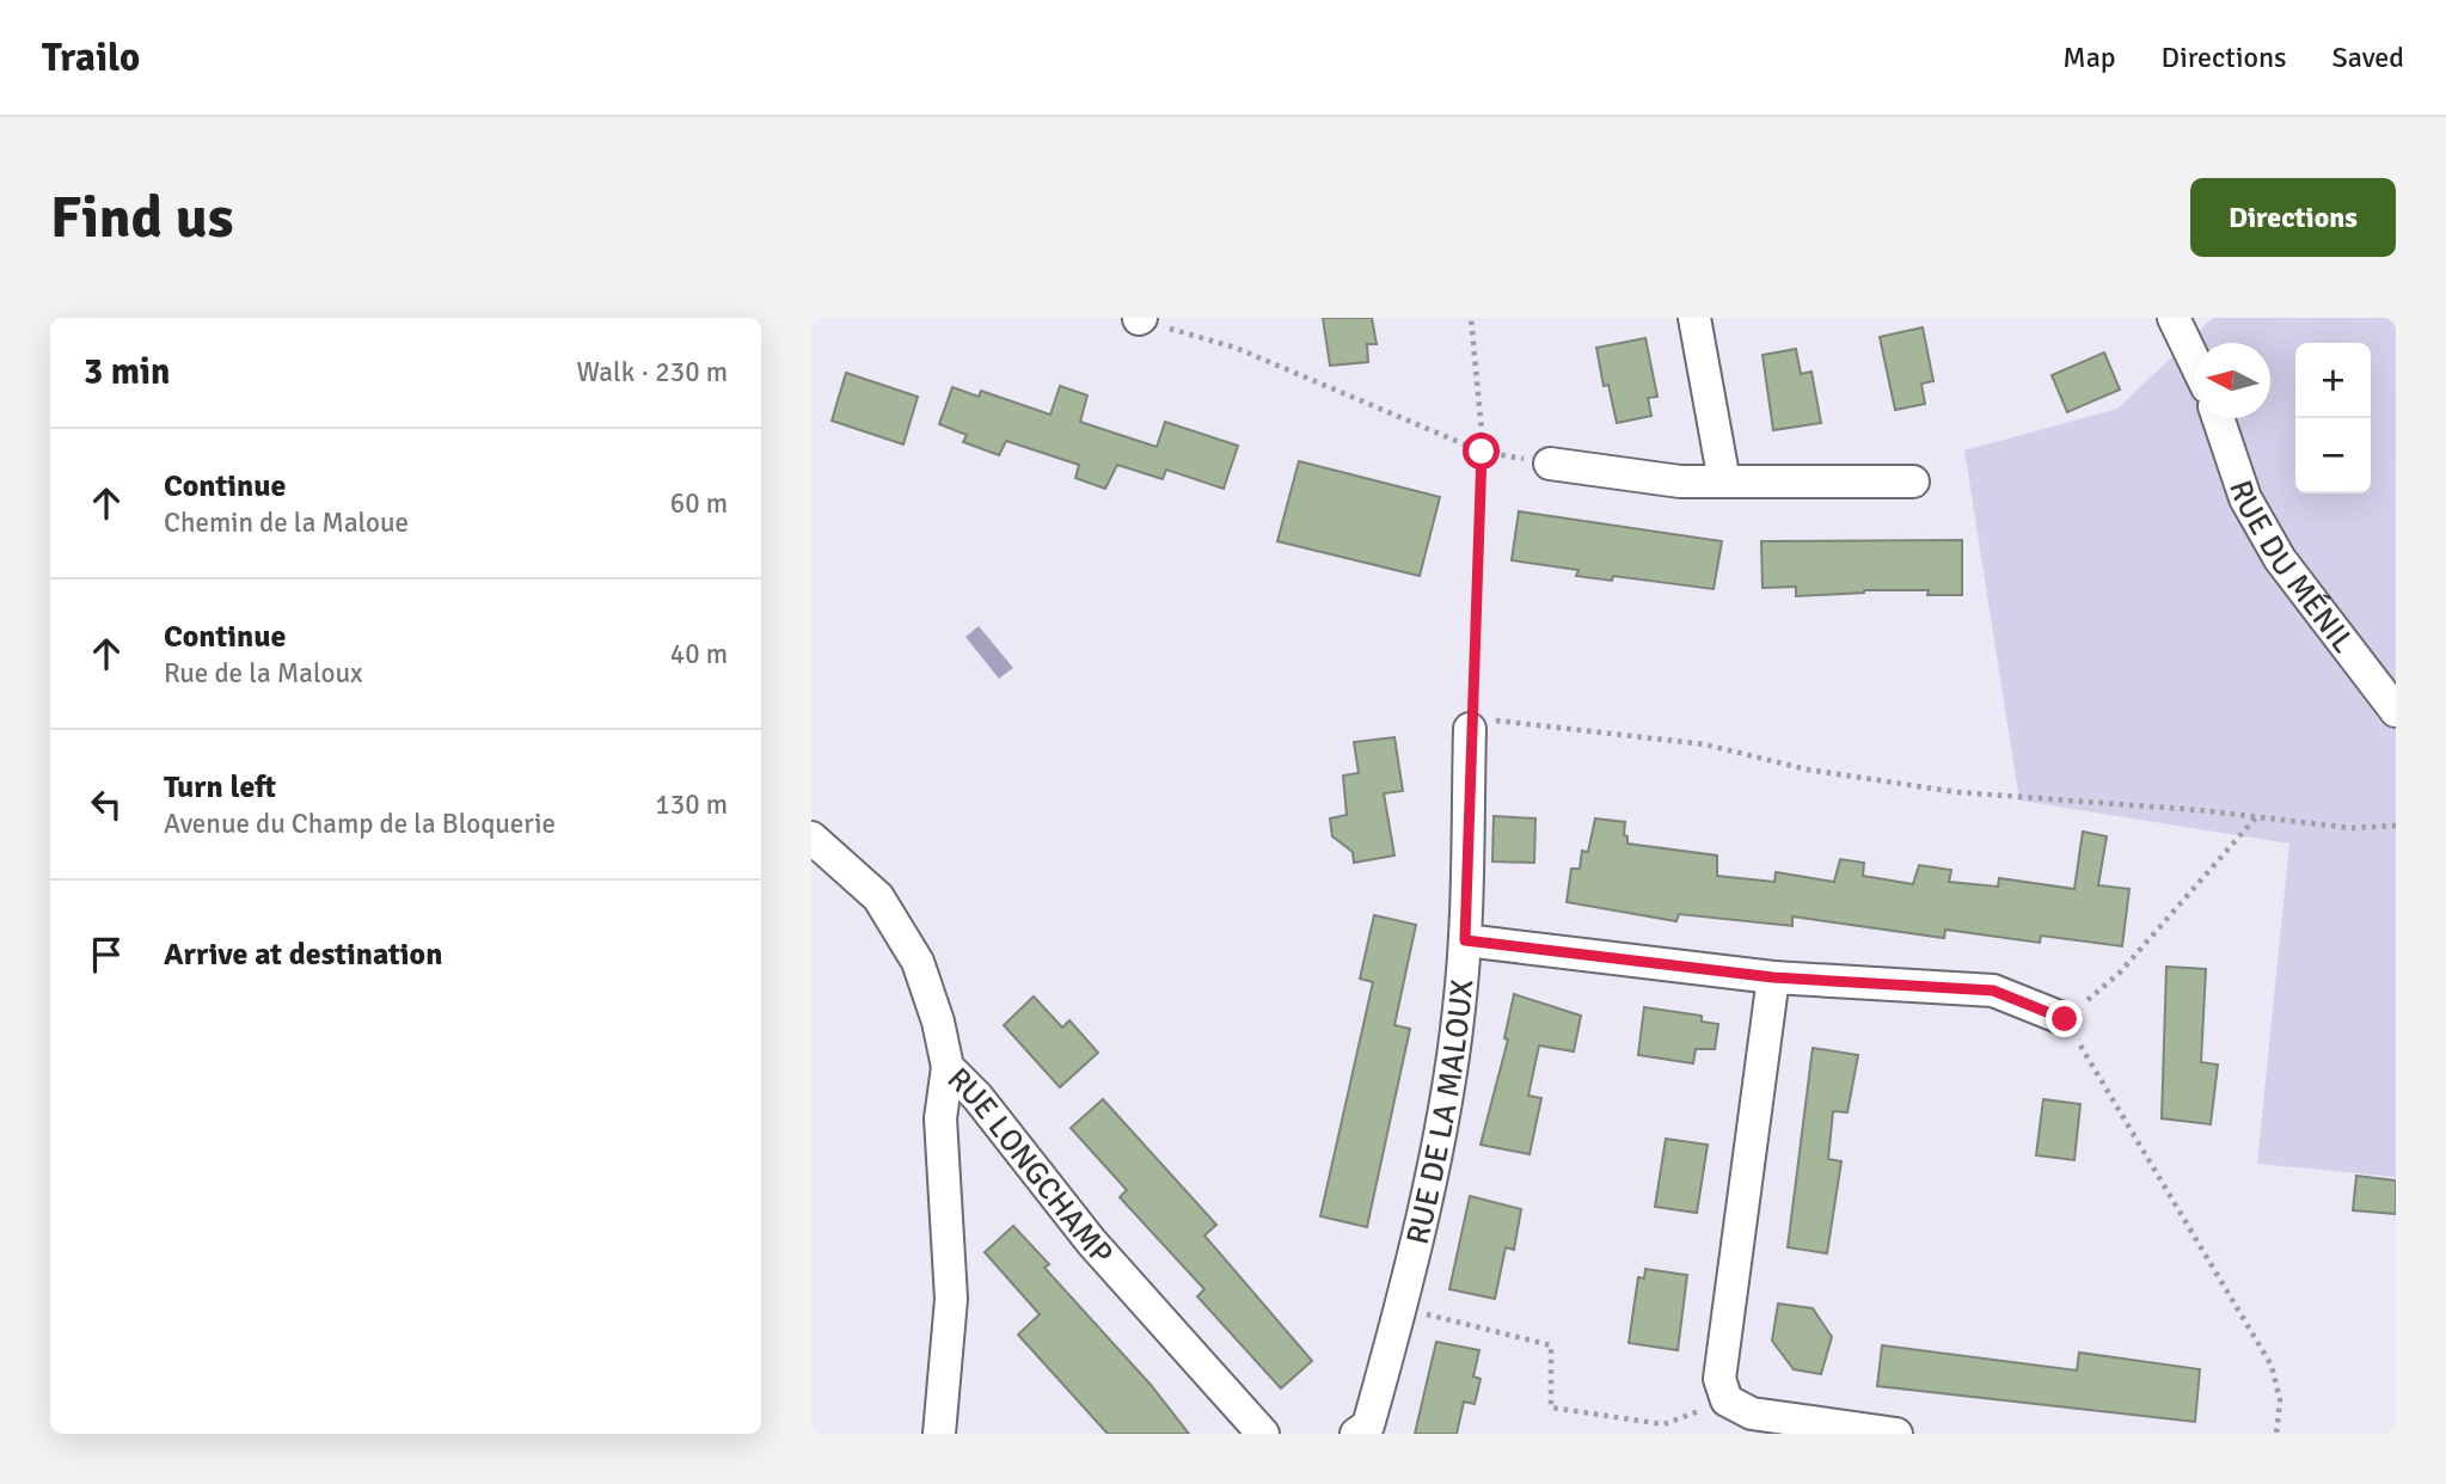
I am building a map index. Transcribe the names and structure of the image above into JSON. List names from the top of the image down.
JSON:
{
  "streets": {
    "street": ["RUE DU MÉNIL", "RUE DE LA MALOUX", "RUE LONGCHAMP"]
  },
  "north": "left",
  "page": {
    "header": "Trailo",
    "nav": ["Map", "Directions", "Saved"],
    "buttons": "Directions",
    "title": "Find us",
    "heading": ["3 min", "Walk · 230 m"],
    "map_buttons": ["+", "−"],
    "list": [
      ["Continue", "Chemin de la Maloue", "60 m"],
      ["Continue", "Rue de la Maloux", "40 m"],
      ["Turn left", "Avenue du Champ de la Bloquerie", "130 m"],
      "Arrive at destination"
    ]
  }
}
